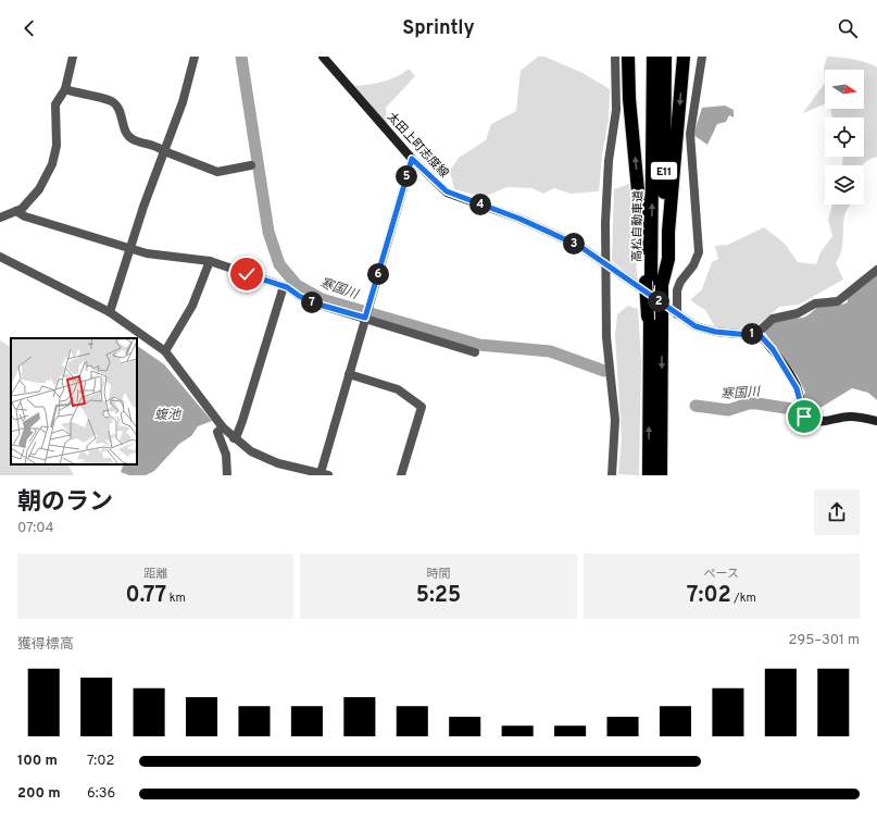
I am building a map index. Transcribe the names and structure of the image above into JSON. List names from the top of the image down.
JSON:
{
  "streets": {
    "highway": ["E11", "高松自動車道"],
    "main road": ["太田上町志度線"]
  },
  "water": ["寒国川", "蝮池"],
  "north": "right",
  "page": {
    "header": "Sprintly",
    "pins": [
      "5",
      "4",
      "3",
      "6",
      "2",
      "7",
      "1"
    ],
    "heading": ["朝のラン", "07:04"],
    "stats": [
      ["距離", "0.77 km"],
      ["時間", "5:25"],
      ["ペース", "7:02 /km"]
    ],
    "chart": ["獲得標高", "295–301 m"],
    "list": [
      {
        "name": "100 m",
        "note": "7:02"
      },
      {
        "name": "200 m",
        "note": "6:36"
      }
    ]
  }
}
